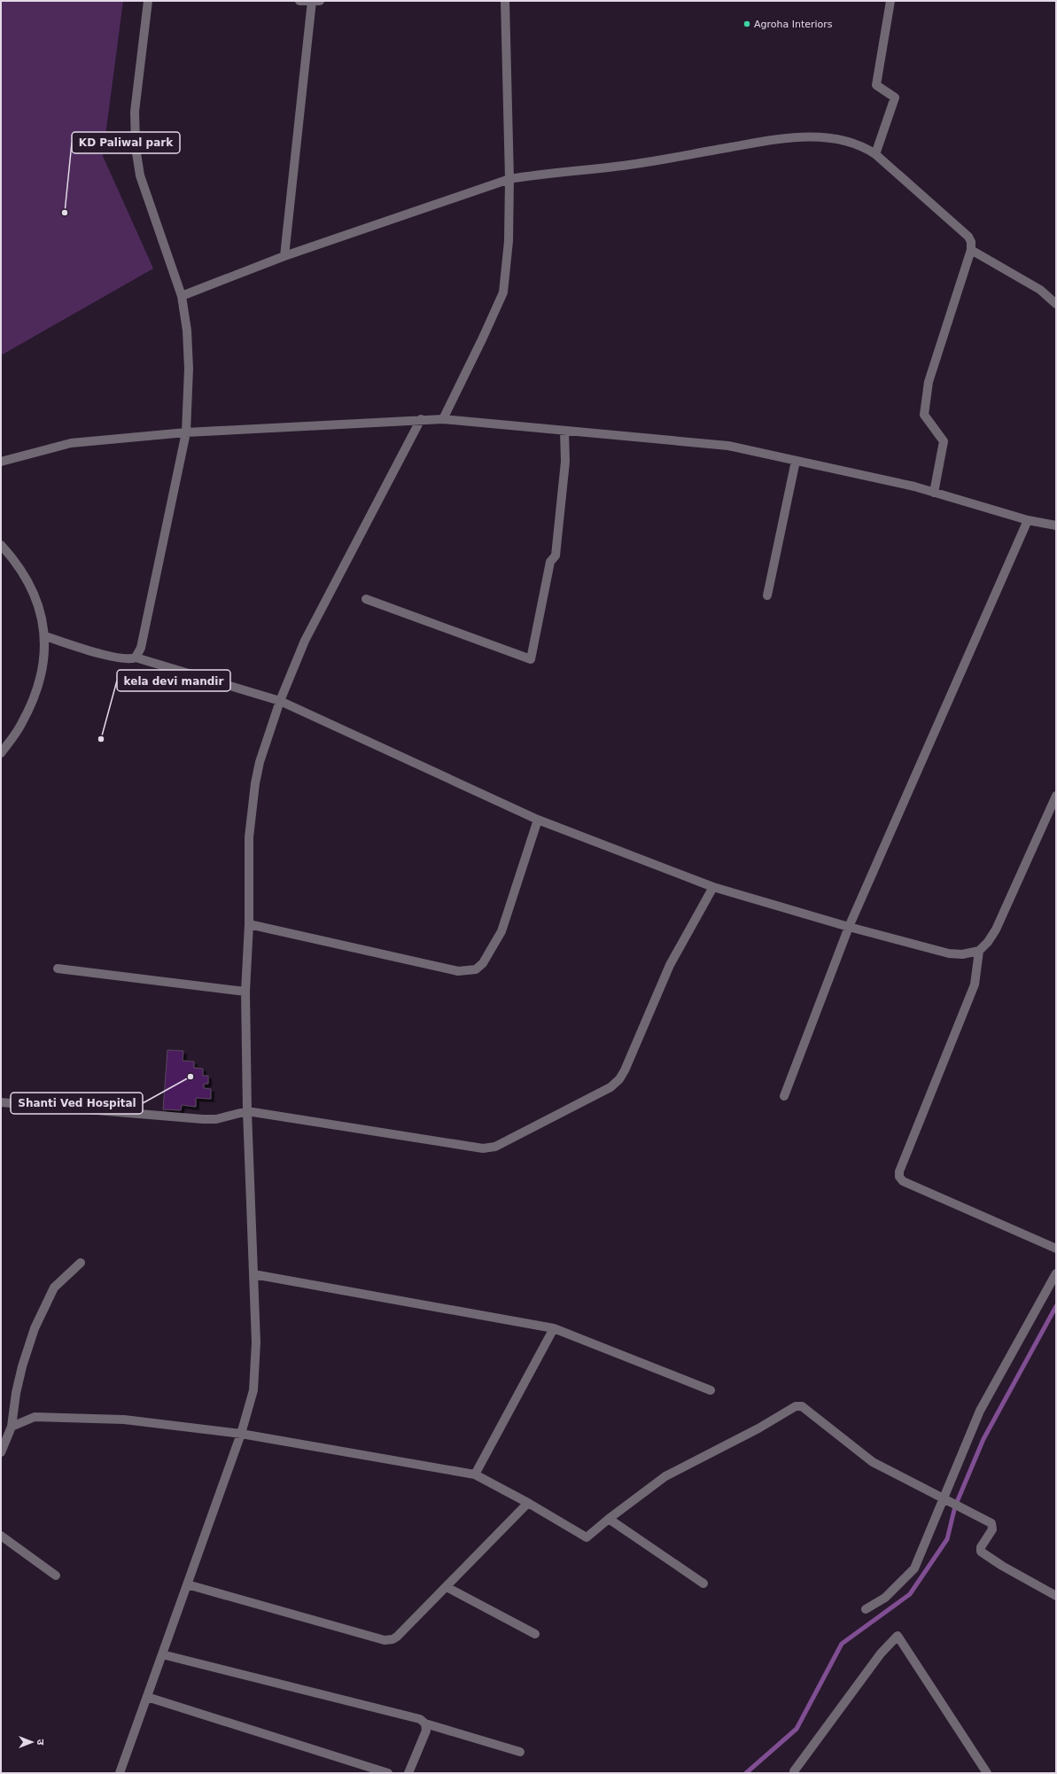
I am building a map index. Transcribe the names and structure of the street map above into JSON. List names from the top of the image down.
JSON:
{
  "places": [
    "Agroha Interiors",
    "KD Paliwal park",
    "kela devi mandir",
    "Shanti Ved Hospital"
  ],
  "north": "right"
}
